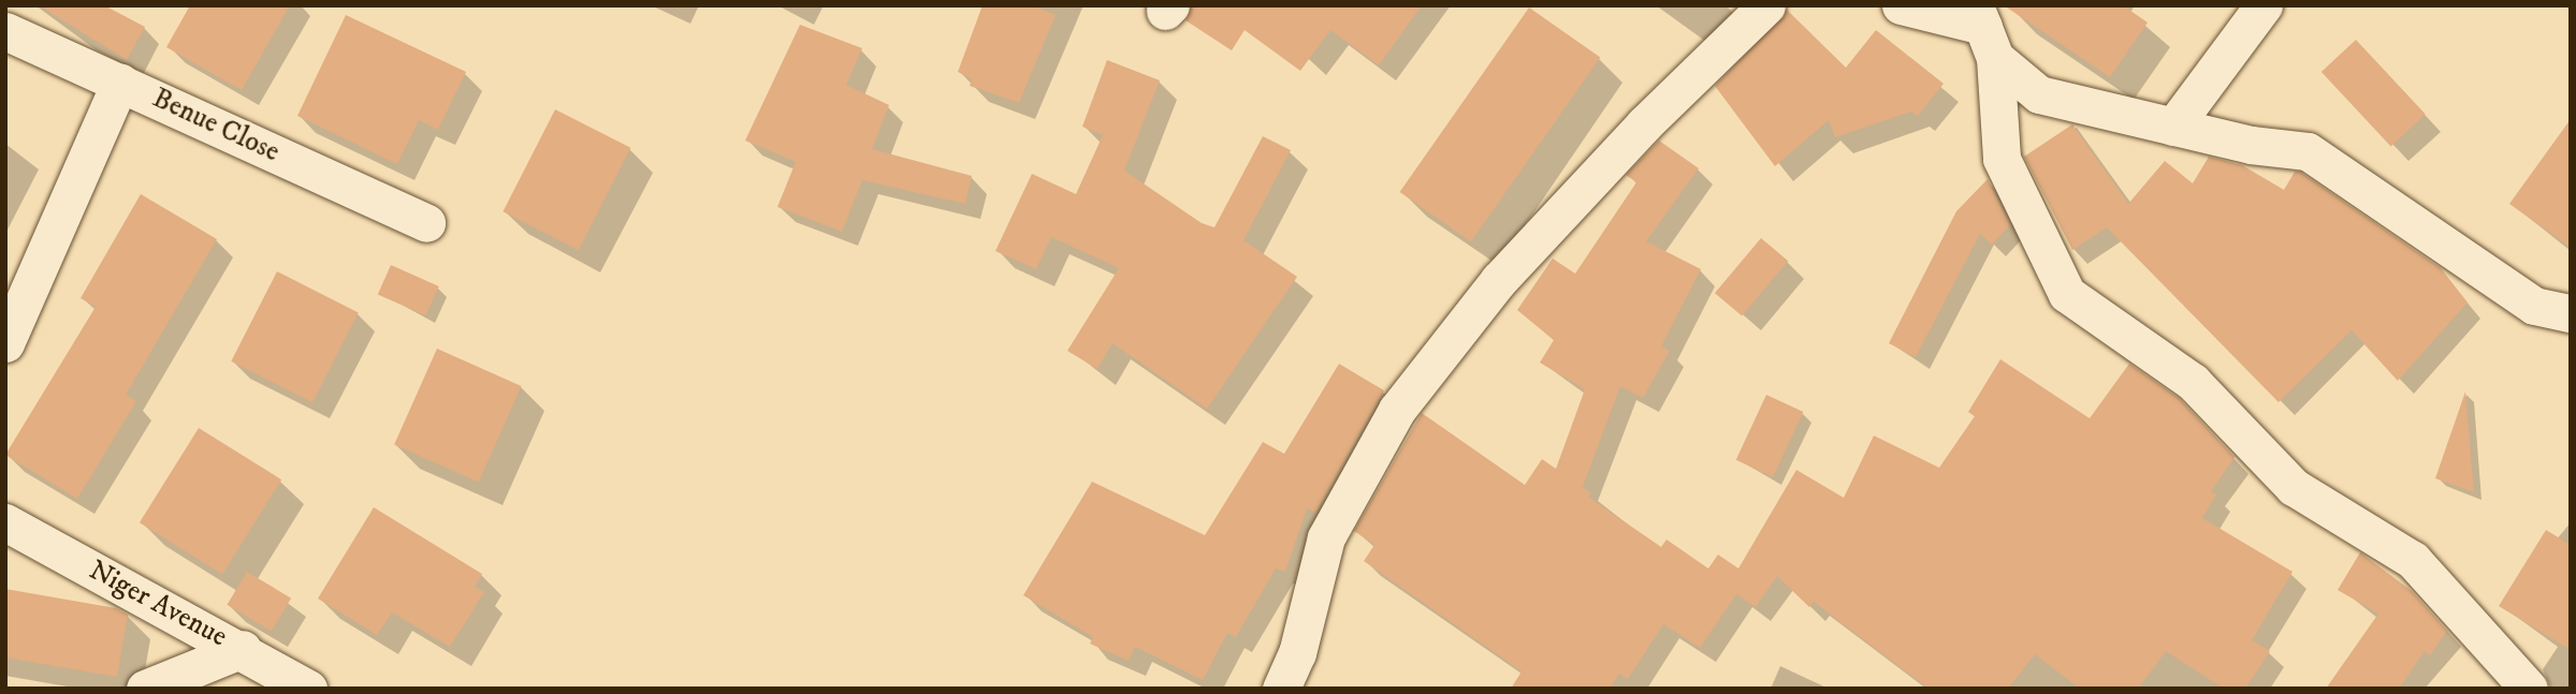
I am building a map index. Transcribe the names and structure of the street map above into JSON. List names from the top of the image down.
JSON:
{
  "streets": {
    "street": ["Benue Close", "Niger Avenue"]
  }
}
